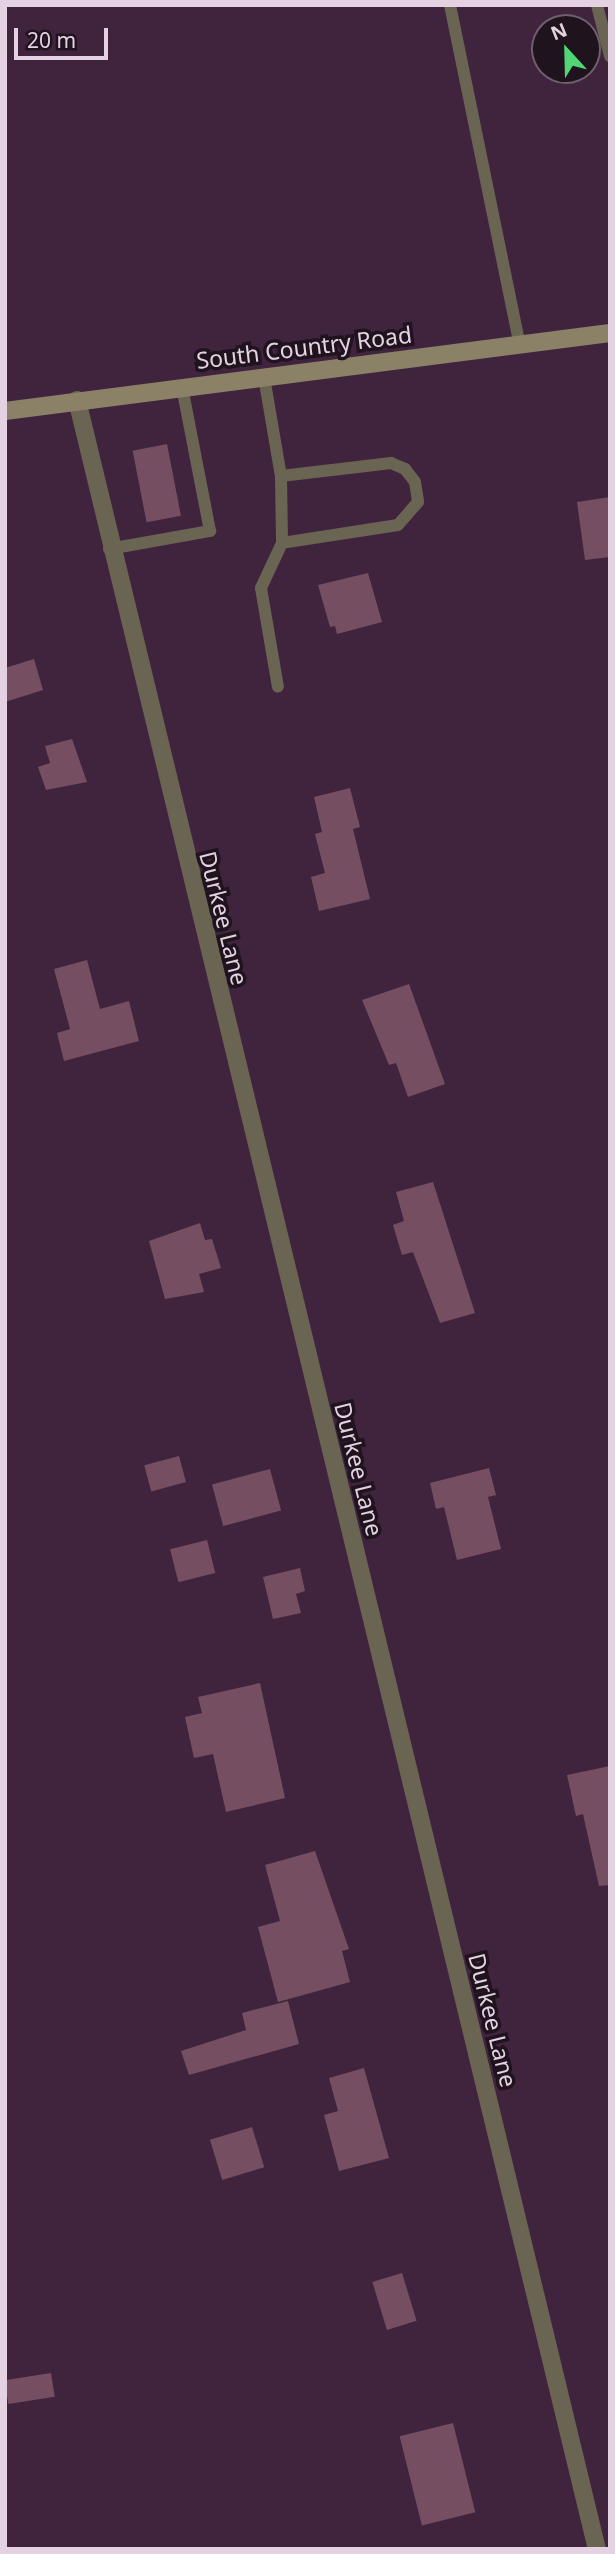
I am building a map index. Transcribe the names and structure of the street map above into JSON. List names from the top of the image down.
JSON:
{
  "streets": {
    "main road": ["South Country Road"],
    "street": ["Durkee Lane"]
  },
  "crossings": [
    ["South Country Road", "Durkee Lane"]
  ],
  "scale_bar": "20 m",
  "north": "top"
}
